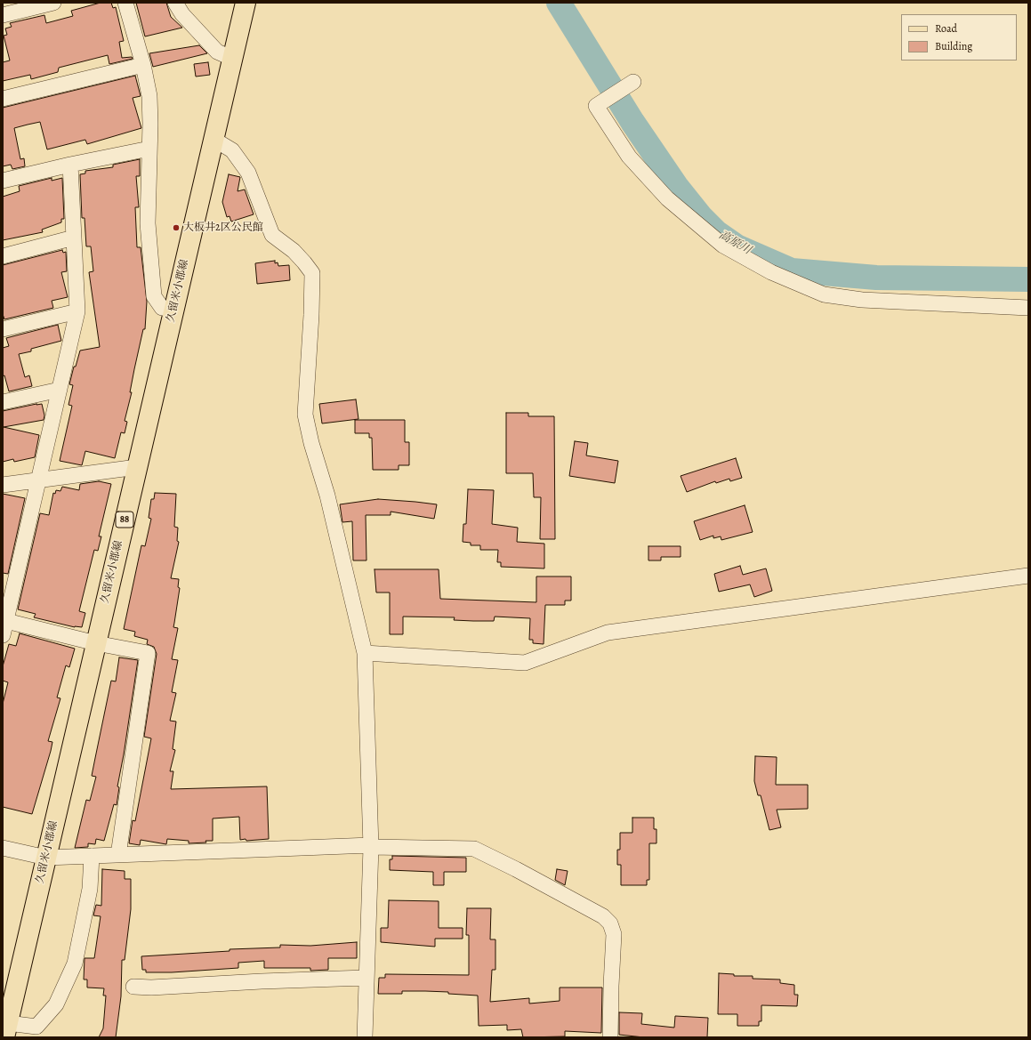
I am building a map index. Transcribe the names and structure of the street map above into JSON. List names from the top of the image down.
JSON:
{
  "streets": {
    "main road": ["久留米小郡線", "88"]
  },
  "water": ["高原川"],
  "places": ["大板井2区公民館"],
  "legend": ["Road", "Building"]
}
